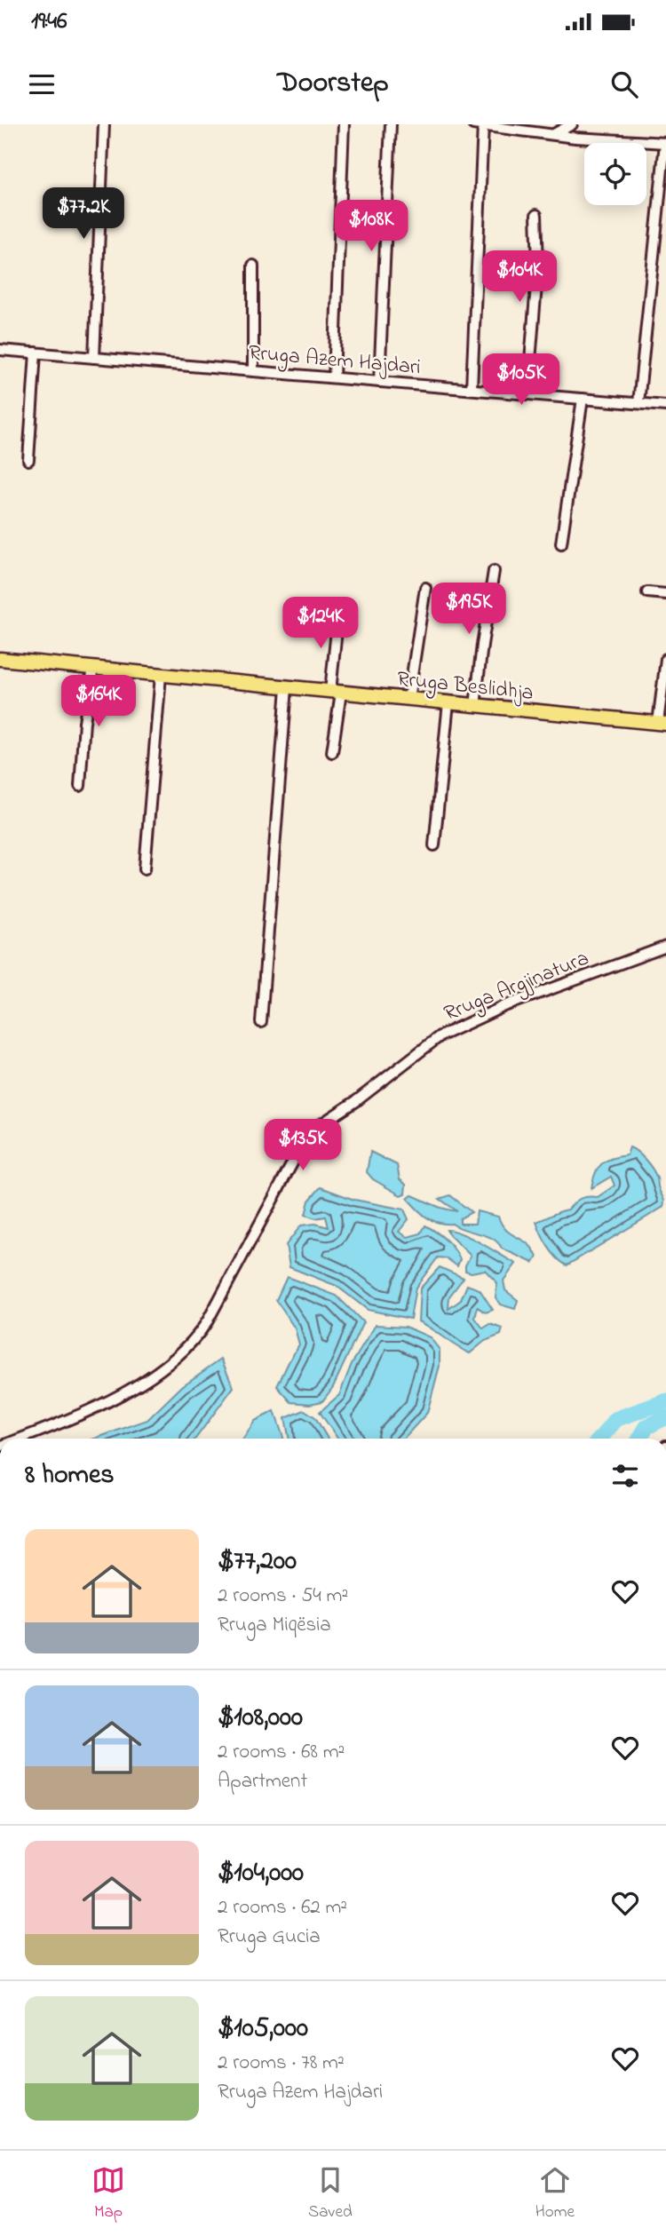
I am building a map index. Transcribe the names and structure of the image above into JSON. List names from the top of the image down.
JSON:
{
  "streets": {
    "main road": ["Rruga Beslidhja"],
    "street": ["Rruga Azem Hajdari", "Rruga Argjinatura"]
  },
  "page": {
    "status": "19:46",
    "header": "Doorstep",
    "price": [
      "$77.2K",
      "$108K",
      "$104K",
      "$105K",
      "$195K",
      "$124K",
      "$164K",
      "$135K"
    ],
    "heading": "8 homes",
    "list": [
      {
        "name": "$77,200",
        "note": "2 rooms · 54 m² · Rruga Miqësia"
      },
      {
        "name": "$108,000",
        "note": "2 rooms · 68 m² · Apartment"
      },
      {
        "name": "$104,000",
        "note": "2 rooms · 62 m² · Rruga Gucia"
      },
      {
        "name": "$105,000",
        "note": "2 rooms · 78 m² · Rruga Azem Hajdari"
      }
    ],
    "tabs": ["Map", "Saved", "Home"]
  }
}
